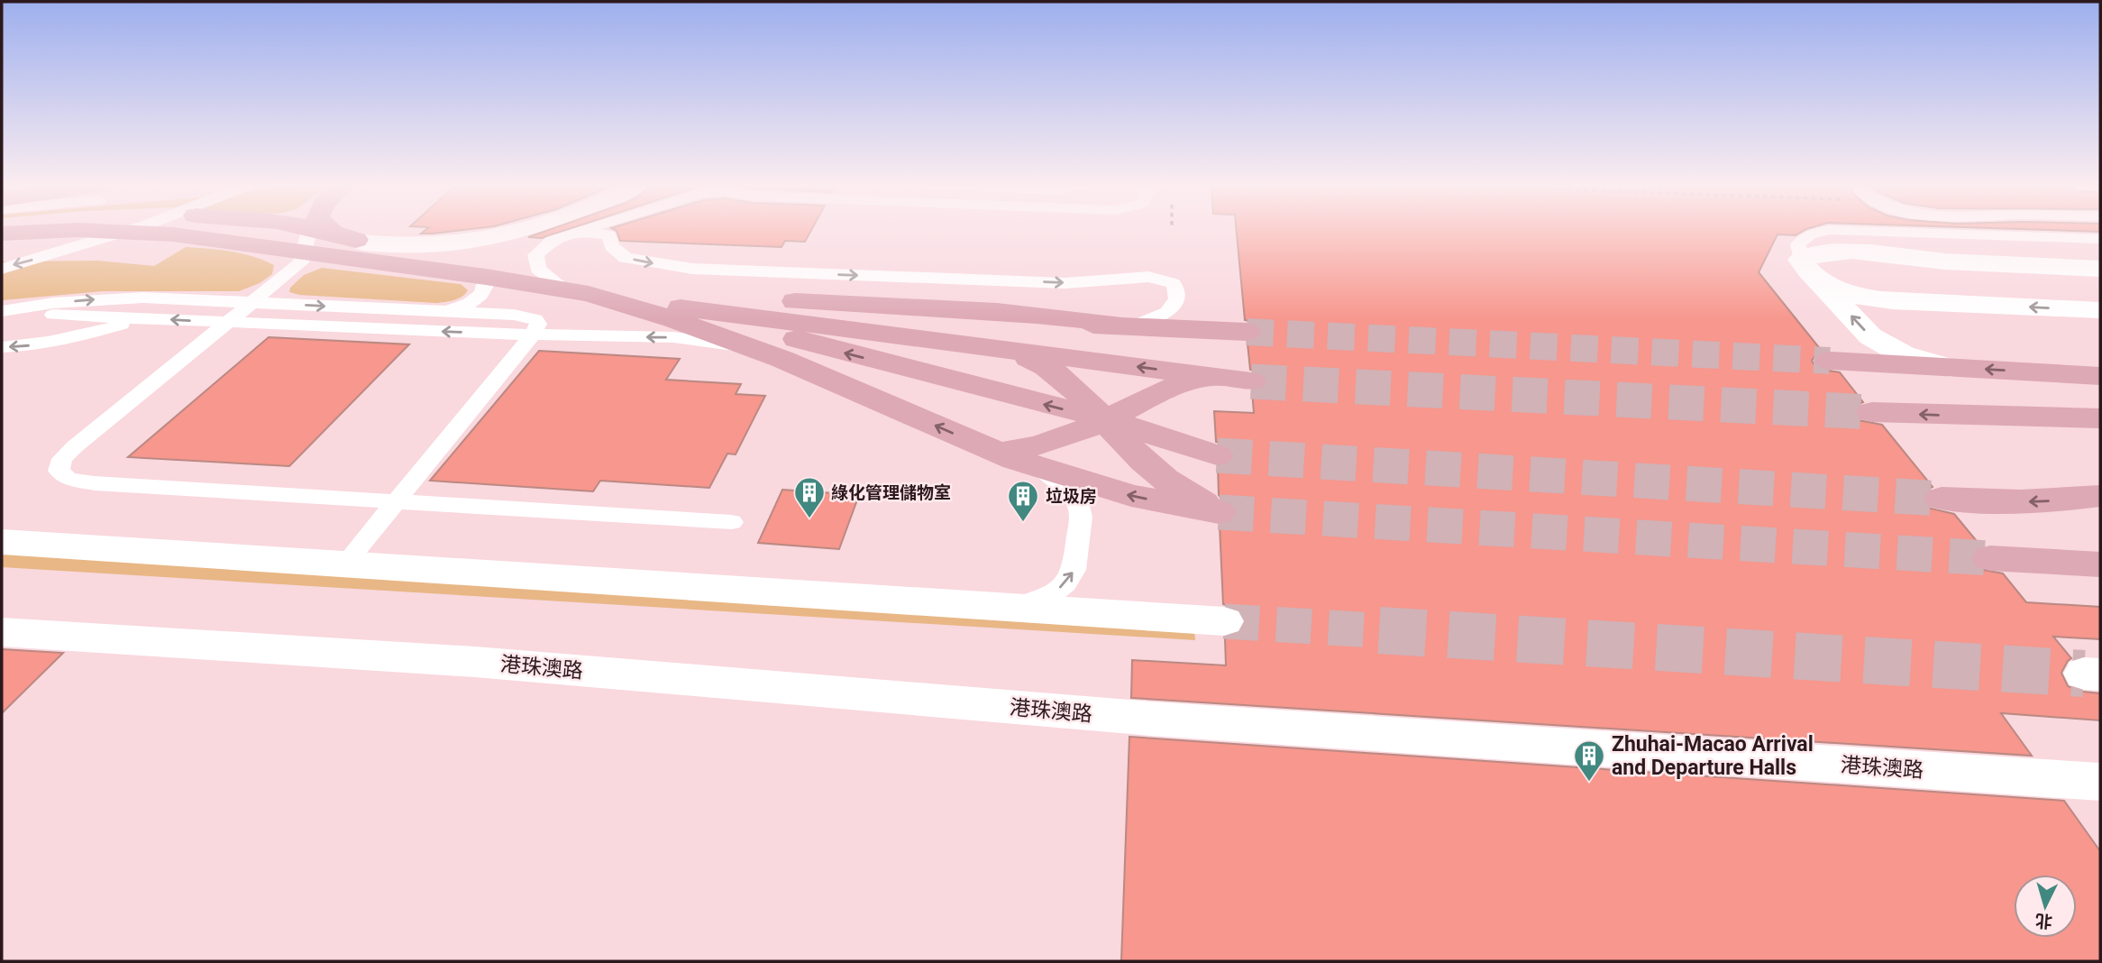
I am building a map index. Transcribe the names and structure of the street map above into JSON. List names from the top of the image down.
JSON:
{
  "streets": {
    "street": ["港珠澳路"]
  },
  "places": {
    "building": ["綠化管理儲物室", "垃圾房", "Zhuhai-Macao Arrival and Departure Halls"]
  },
  "north": "bottom"
}
